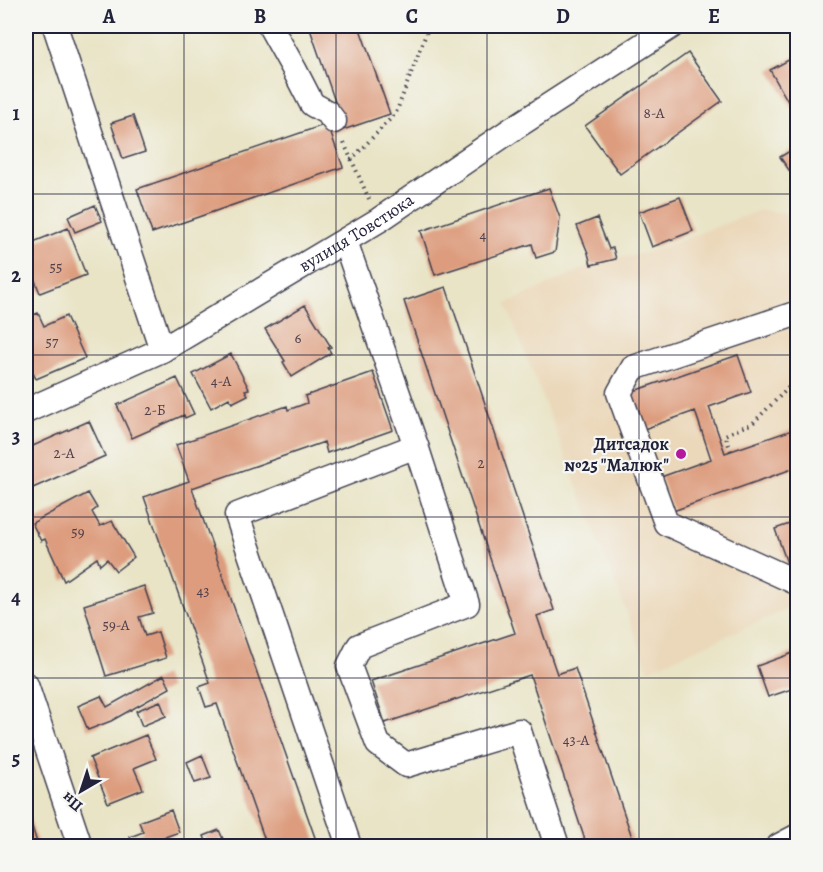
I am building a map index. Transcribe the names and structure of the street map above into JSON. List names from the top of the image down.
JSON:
{
  "streets": {
    "street": ["вулиця Товстюка"]
  },
  "places": ["Дитсадок №25 \"Малюк\""],
  "house_numbers": [
    "8-А",
    "4",
    "55",
    "6",
    "57",
    "4-А",
    "2-Б",
    "2-А",
    "2",
    "59",
    "43",
    "59-А",
    "43-А"
  ],
  "north": "bottom left",
  "grid": {
    "columns": [
      "A",
      "B",
      "C",
      "D",
      "E"
    ],
    "rows": [
      "1",
      "2",
      "3",
      "4",
      "5"
    ]
  }
}
